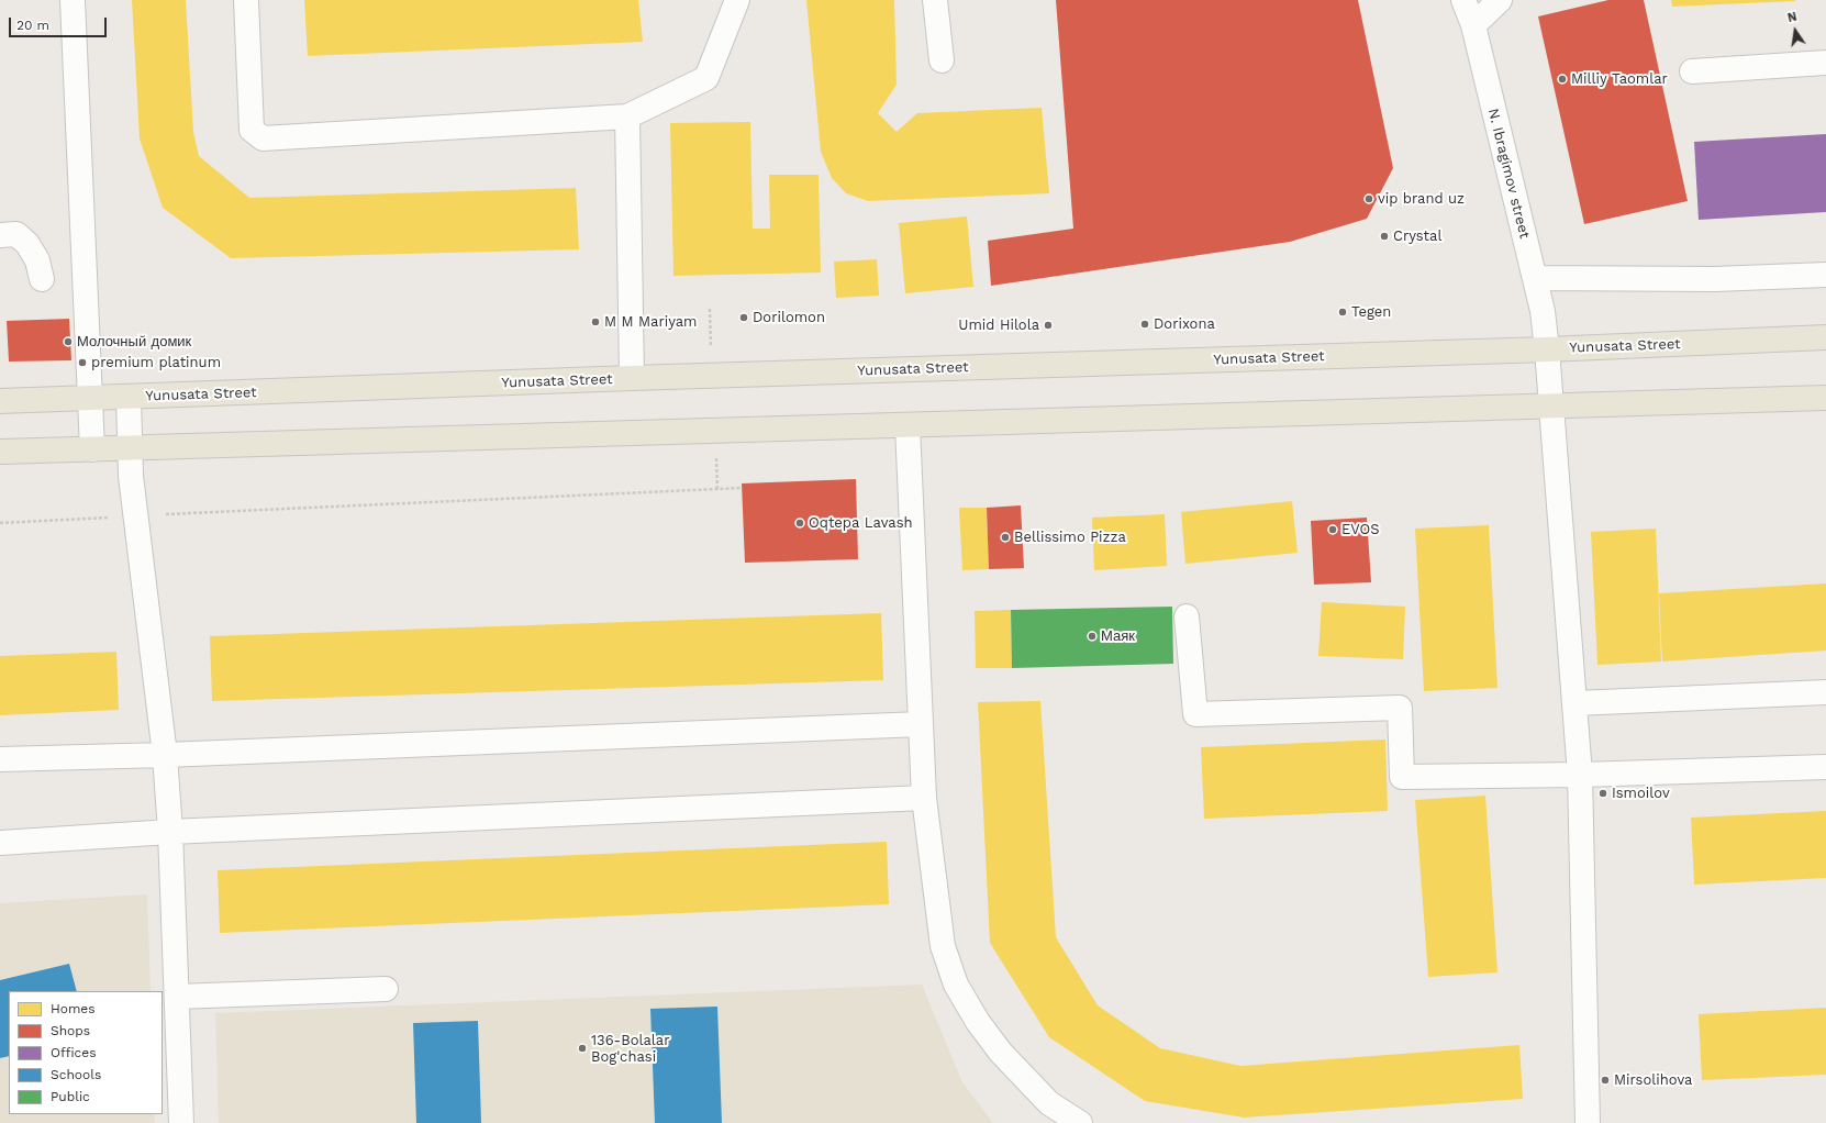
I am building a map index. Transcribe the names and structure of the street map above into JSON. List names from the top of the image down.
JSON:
{
  "streets": {
    "main road": ["Yunusata Street"],
    "street": ["N. Ibragimov street"]
  },
  "crossings": [
    ["N. Ibragimov street", "Yunusata Street"]
  ],
  "places": [
    "Milliy Taomlar",
    "vip brand uz",
    "Crystal",
    "Tegen",
    "Dorilomon",
    "M M Mariyam",
    "Dorixona",
    "Umid Hilola",
    "Молочный домик",
    "premium platinum",
    "Oqtepa Lavash",
    "EVOS",
    "Bellissimo Pizza",
    "Маяк",
    "Ismoilov",
    "136-Bolalar Bog'chasi",
    "Mirsolihova"
  ],
  "legend": [
    "Homes",
    "Shops",
    "Offices",
    "Schools",
    "Public"
  ],
  "scale_bar": "20 m",
  "north": "top"
}
